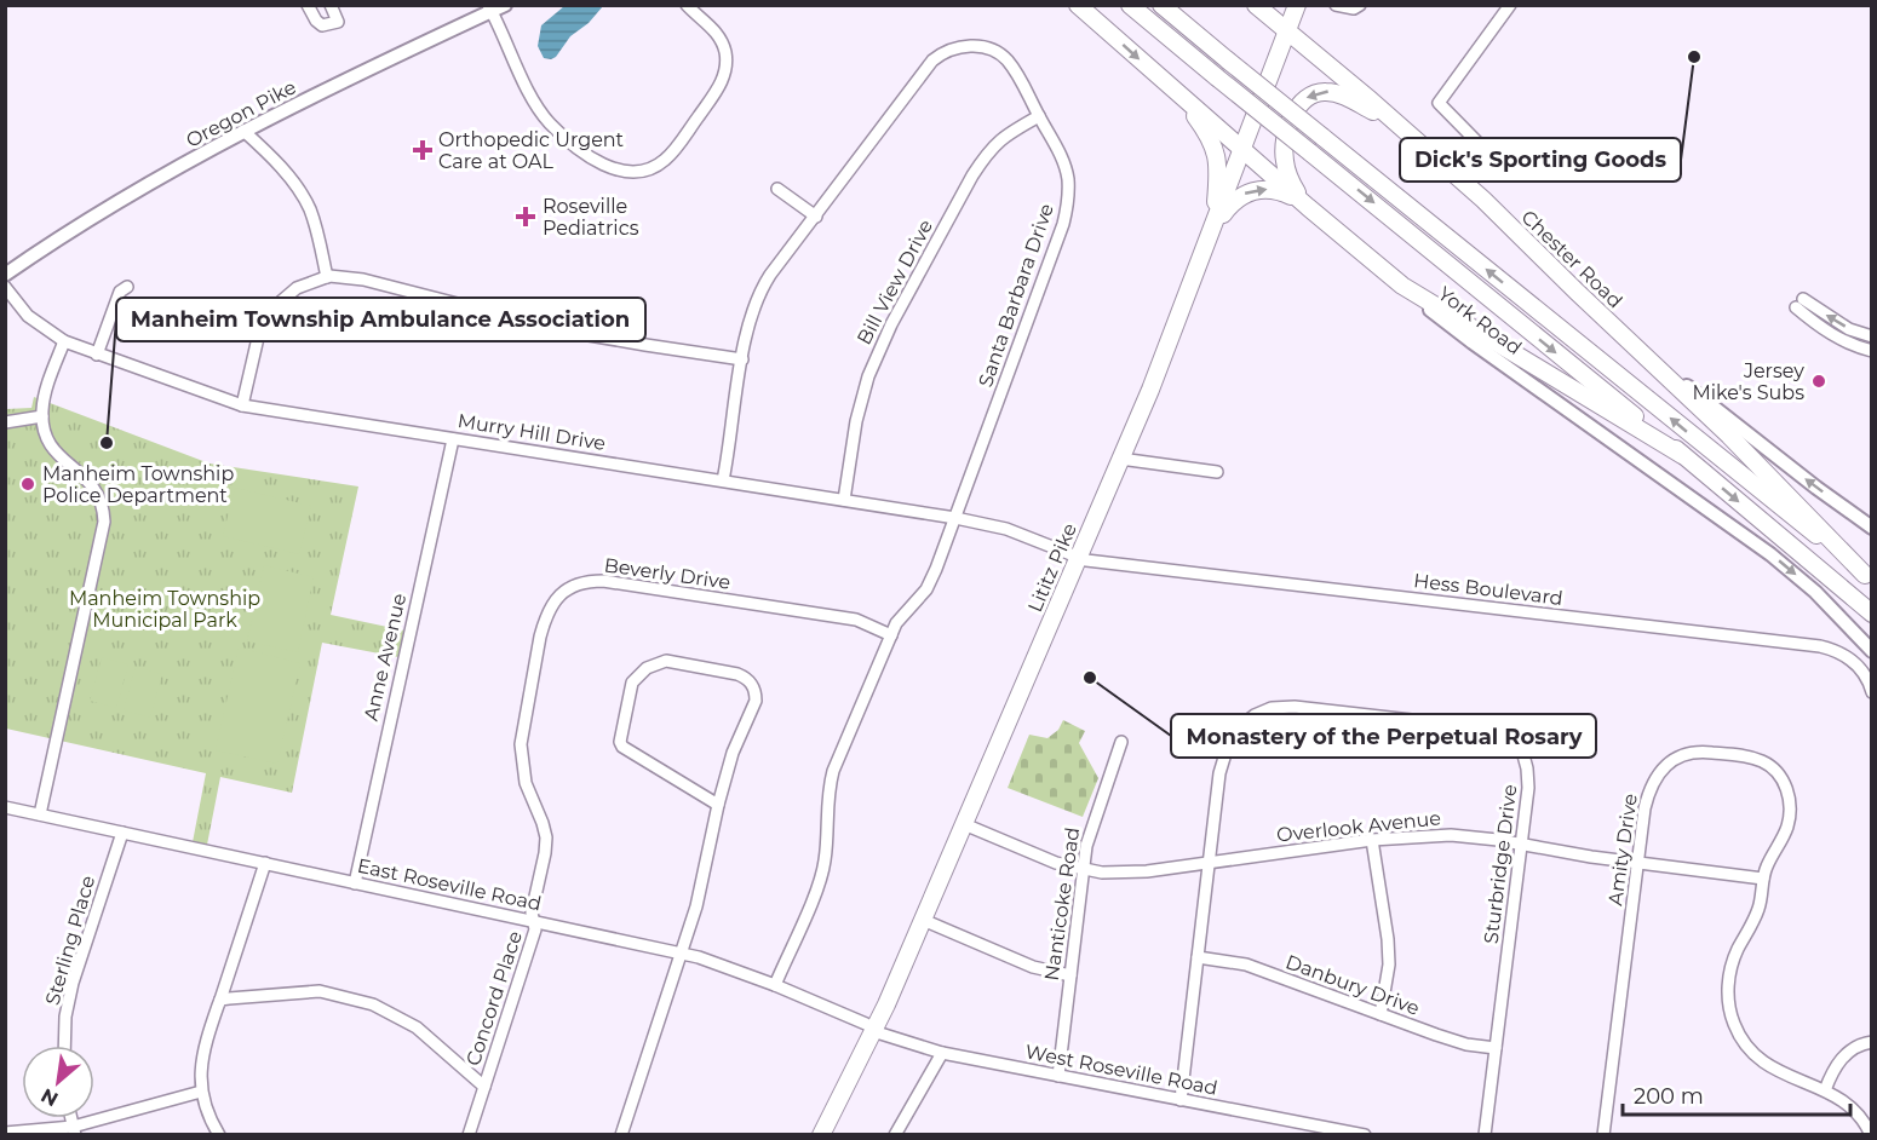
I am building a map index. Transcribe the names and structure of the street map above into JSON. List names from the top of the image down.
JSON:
{
  "streets": {
    "highway": ["Chester Road", "York Road", "Lititz Pike"],
    "main road": ["Oregon Pike"],
    "street": [
      "Bill View Drive",
      "Santa Barbara Drive",
      "Murry Hill Drive",
      "Beverly Drive",
      "Hess Boulevard",
      "Anne Avenue",
      "Overlook Avenue",
      "Amity Drive",
      "Sturbridge Drive",
      "East Roseville Road",
      "Nanticoke Road",
      "Sterling Place",
      "Danbury Drive",
      "Concord Place",
      "West Roseville Road"
    ]
  },
  "crossings": [
    ["Chester Road", "Lititz Pike"],
    ["Bill View Drive", "Santa Barbara Drive"],
    ["Bill View Drive", "Murry Hill Drive"],
    ["Santa Barbara Drive", "Murry Hill Drive"],
    ["Santa Barbara Drive", "Beverly Drive"],
    ["Santa Barbara Drive", "East Roseville Road"],
    ["York Road", "Lititz Pike"],
    ["Murry Hill Drive", "Lititz Pike"],
    ["Murry Hill Drive", "Hess Boulevard"],
    ["Murry Hill Drive", "Anne Avenue"],
    ["Lititz Pike", "Hess Boulevard"],
    ["Lititz Pike", "Overlook Avenue"],
    ["Lititz Pike", "East Roseville Road"],
    ["Lititz Pike", "West Roseville Road"],
    ["Beverly Drive", "East Roseville Road"],
    ["Beverly Drive", "Concord Place"],
    ["Anne Avenue", "East Roseville Road"],
    ["Overlook Avenue", "Amity Drive"],
    ["Overlook Avenue", "Sturbridge Drive"],
    ["Overlook Avenue", "Nanticoke Road"],
    ["Sturbridge Drive", "Danbury Drive"],
    ["Sturbridge Drive", "West Roseville Road"],
    ["East Roseville Road", "Sterling Place"],
    ["East Roseville Road", "Concord Place"],
    ["East Roseville Road", "West Roseville Road"],
    ["Nanticoke Road", "West Roseville Road"]
  ],
  "parks": ["Manheim Township Municipal Park"],
  "places": {
    "other": [
      "Dick's Sporting Goods",
      "Jersey Mike's Subs",
      "Manheim Township Ambulance Association",
      "Manheim Township Police Department",
      "Monastery of the Perpetual Rosary"
    ],
    "health": ["Orthopedic Urgent Care at OAL", "Roseville Pediatrics"]
  },
  "scale_bar": "200 m",
  "north": "bottom left"
}
